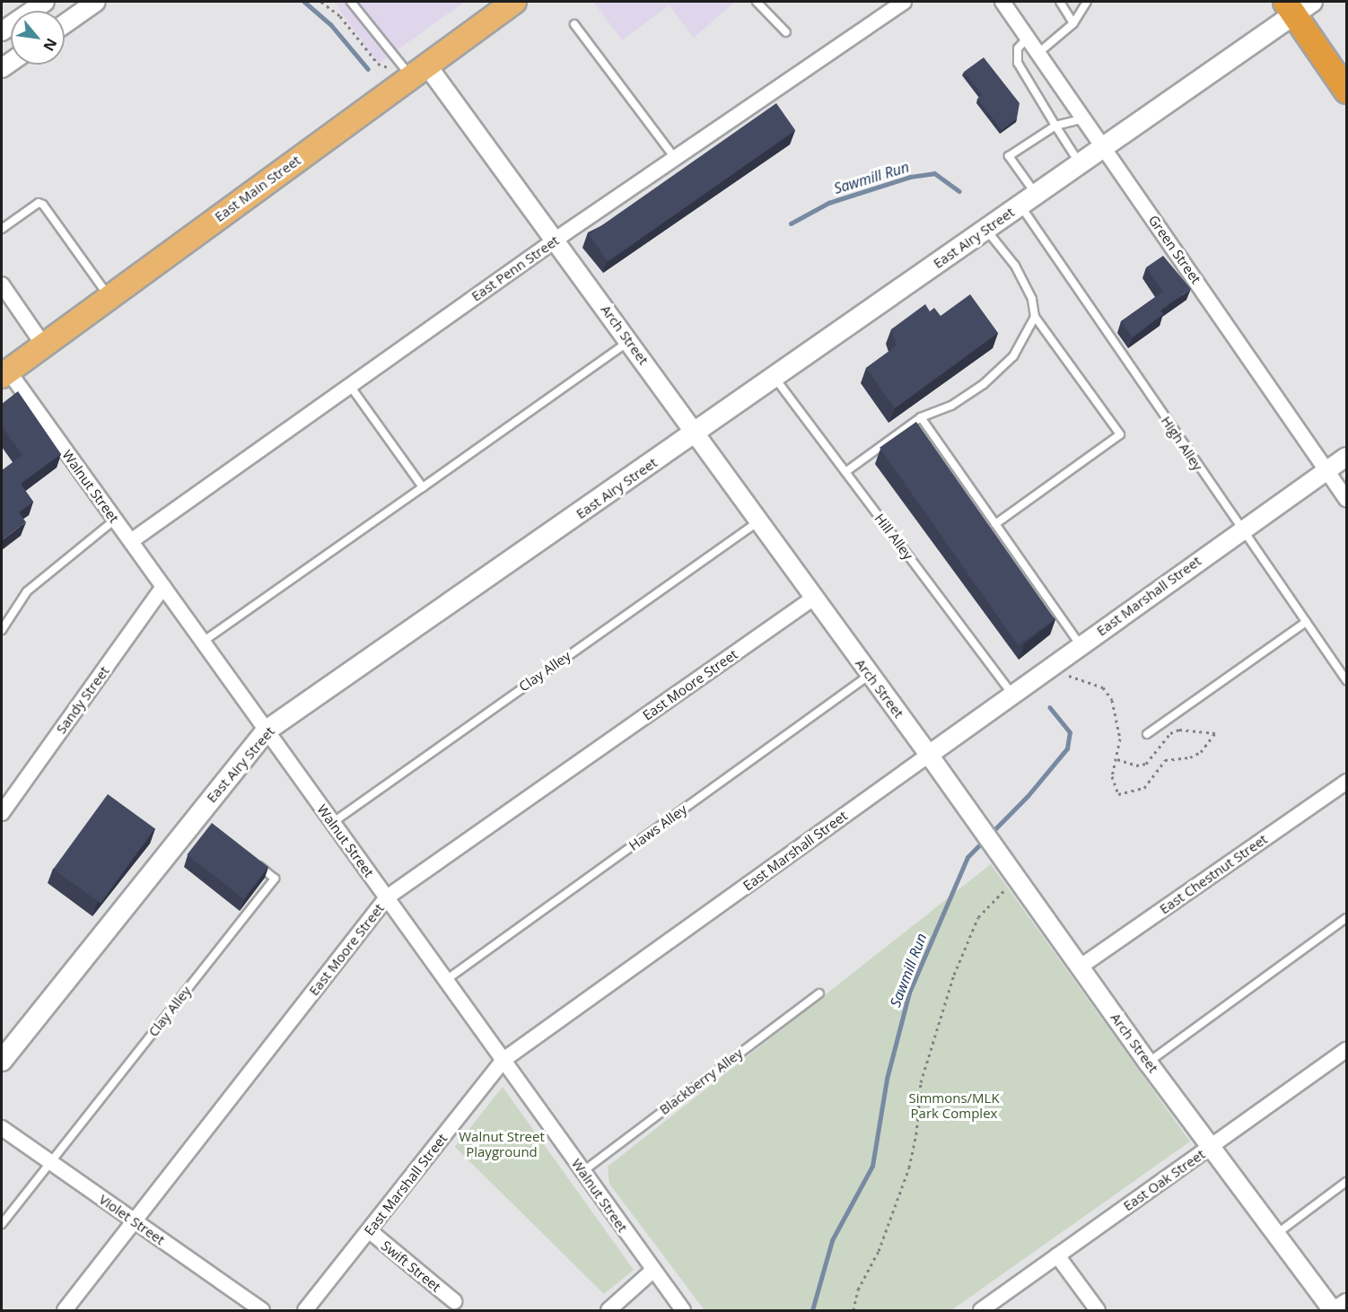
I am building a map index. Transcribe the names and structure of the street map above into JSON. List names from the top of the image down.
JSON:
{
  "streets": {
    "main road": ["East Main Street", "East Airy Street"],
    "street": [
      "Green Street",
      "East Penn Street",
      "Arch Street",
      "Walnut Street",
      "East Marshall Street",
      "East Moore Street",
      "Sandy Street",
      "East Chestnut Street",
      "East Oak Street",
      "Violet Street",
      "Swift Street"
    ],
    "lane": [
      "High Alley",
      "Hill Alley",
      "Clay Alley",
      "Haws Alley",
      "Blackberry Alley"
    ]
  },
  "crossings": [
    ["East Main Street", "Arch Street"],
    ["East Main Street", "Walnut Street"],
    ["East Airy Street", "Green Street"],
    ["East Airy Street", "Arch Street"],
    ["East Airy Street", "High Alley"],
    ["East Airy Street", "Walnut Street"],
    ["East Airy Street", "Hill Alley"],
    ["Green Street", "East Marshall Street"],
    ["East Penn Street", "Arch Street"],
    ["East Penn Street", "Walnut Street"],
    ["Arch Street", "East Marshall Street"],
    ["Arch Street", "Clay Alley"],
    ["Arch Street", "East Moore Street"],
    ["Arch Street", "Haws Alley"],
    ["Arch Street", "East Chestnut Street"],
    ["Arch Street", "East Oak Street"],
    ["High Alley", "East Marshall Street"],
    ["Walnut Street", "East Marshall Street"],
    ["Walnut Street", "Clay Alley"],
    ["Walnut Street", "East Moore Street"],
    ["Walnut Street", "Sandy Street"],
    ["Walnut Street", "Haws Alley"],
    ["Walnut Street", "Blackberry Alley"],
    ["Hill Alley", "East Marshall Street"],
    ["East Marshall Street", "Swift Street"],
    ["Clay Alley", "Violet Street"],
    ["East Moore Street", "Violet Street"]
  ],
  "water": ["Sawmill Run"],
  "parks": ["Simmons/MLK Park Complex", "Walnut Street Playground"],
  "north": "bottom right"
}
